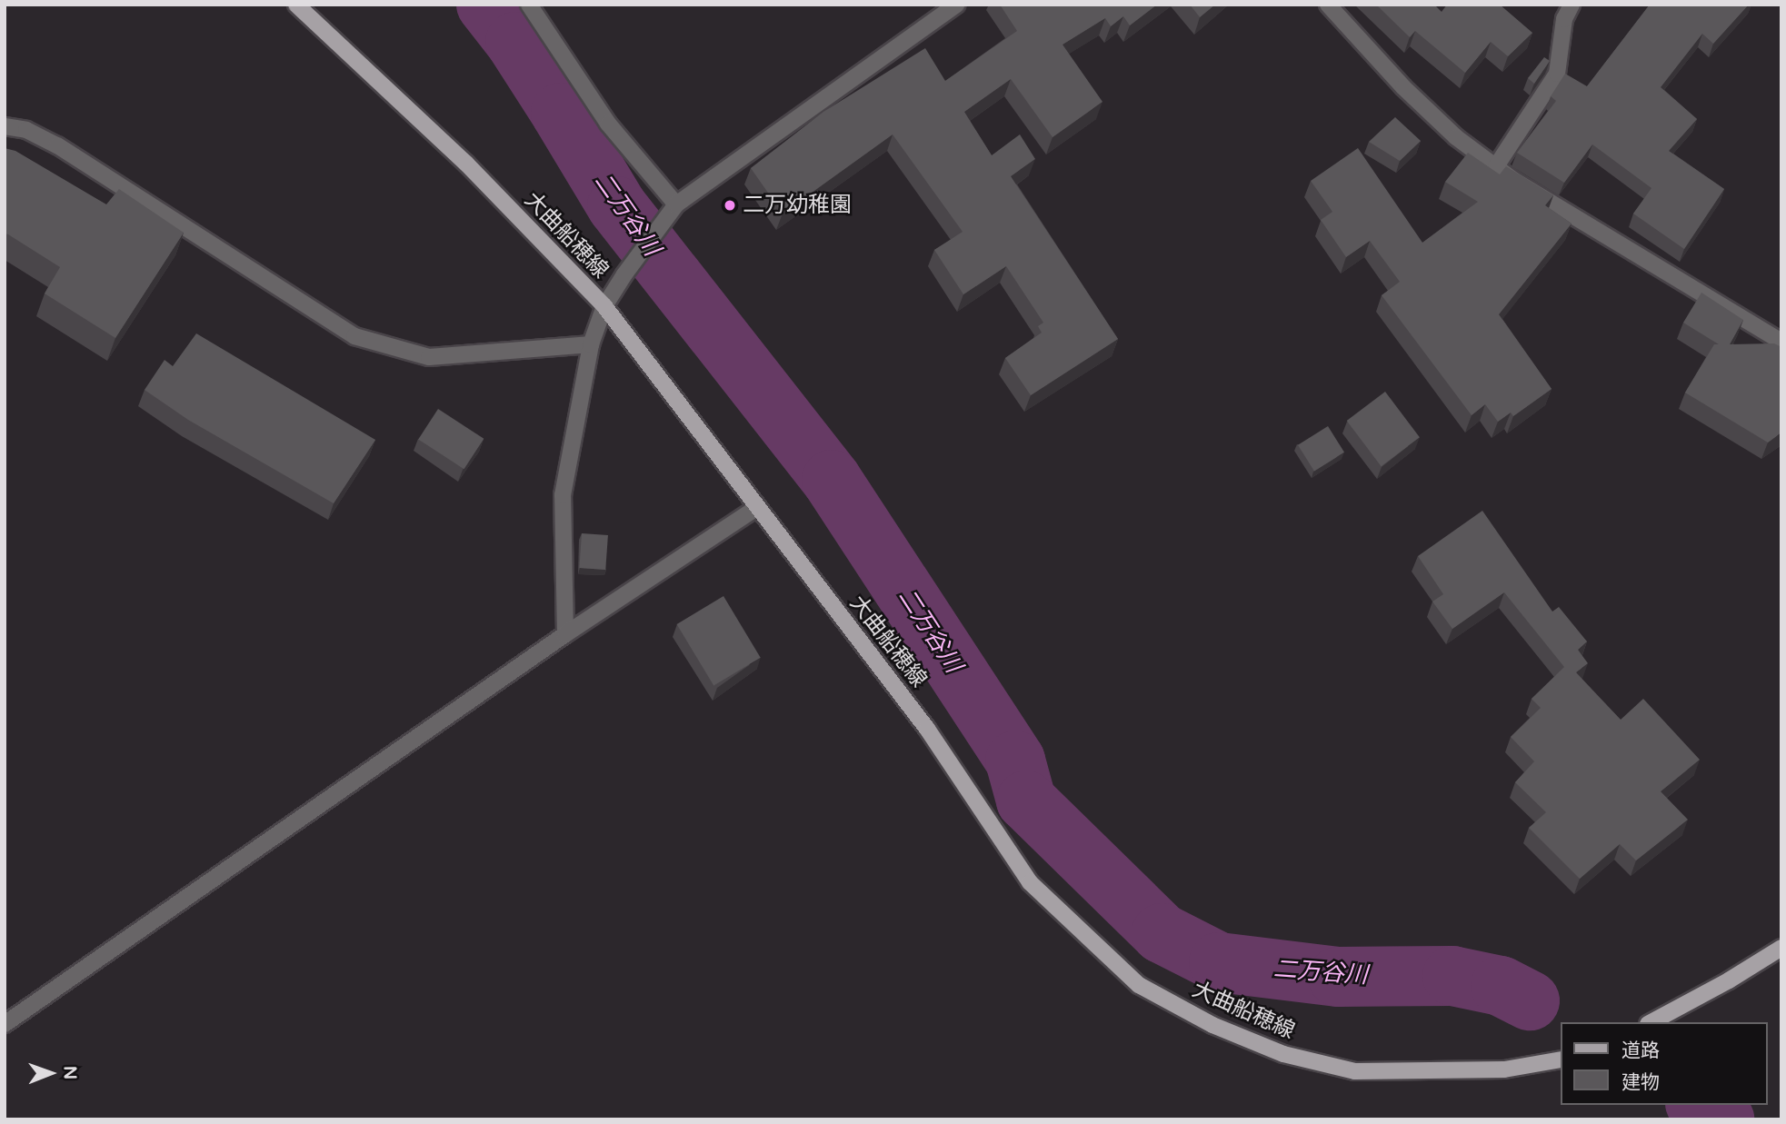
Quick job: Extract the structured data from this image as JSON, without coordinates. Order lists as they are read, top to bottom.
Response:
{
  "streets": {
    "main road": ["大曲船穂線"]
  },
  "water": ["二万谷川"],
  "places": ["二万幼稚園"],
  "legend": ["道路", "建物"],
  "north": "right"
}
